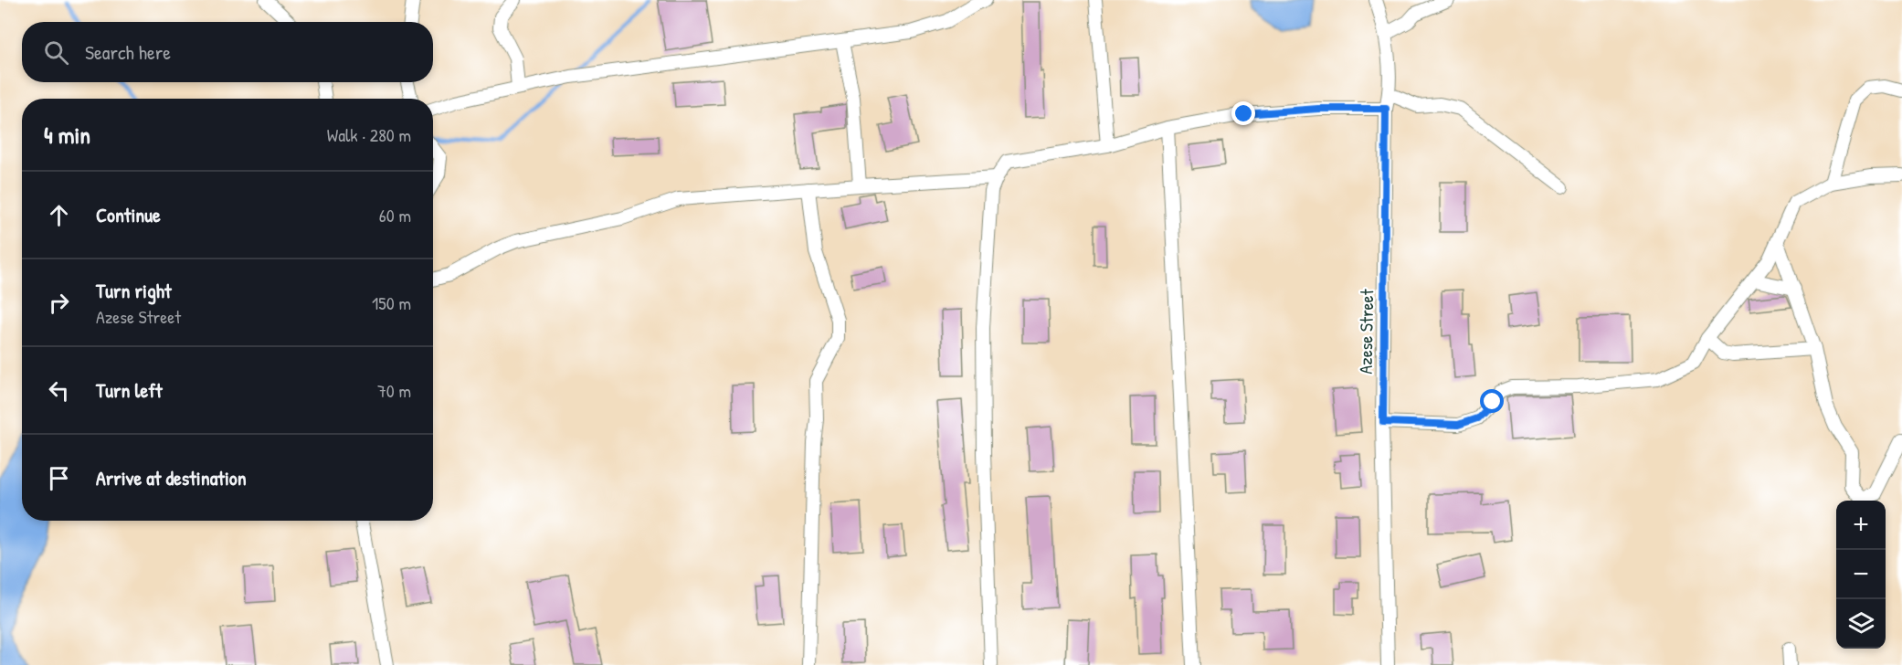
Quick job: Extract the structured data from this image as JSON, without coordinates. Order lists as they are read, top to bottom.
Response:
{
  "streets": {
    "street": ["Azese Street"]
  },
  "page": {
    "search": "Search here",
    "heading": ["4 min", "Walk · 280 m"],
    "list": [
      ["Continue", "60 m"],
      ["Turn right", "Azese Street", "150 m"],
      ["Turn left", "70 m"],
      "Arrive at destination"
    ],
    "map_buttons": ["+", "−"]
  }
}
